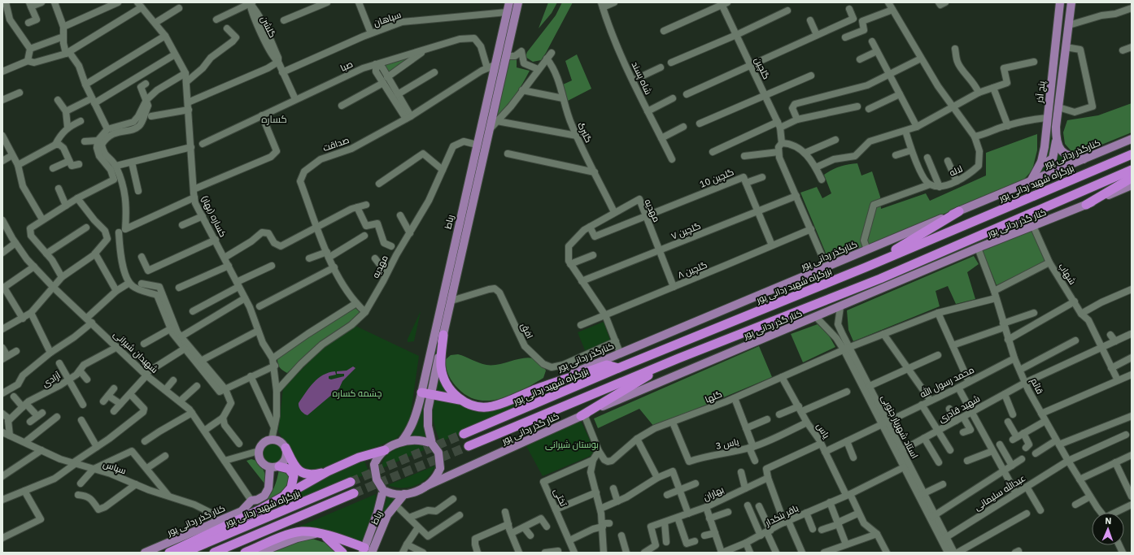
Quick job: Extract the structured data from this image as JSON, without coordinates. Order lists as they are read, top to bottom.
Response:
{
  "streets": {
    "highway": ["بزرگراه شهید ردانی پور"],
    "main road": [
      "پنج آذر",
      "کنارگذر ردانی پور",
      "رباط",
      "کنار گذر ردانی پور"
    ],
    "street": [
      "سپاهان",
      "گلشن",
      "صبا",
      "گلچین",
      "شاه پسند",
      "گلبرگ",
      "صداقت",
      "لاله",
      "گلچین 10",
      "مهدیه",
      "کساره (بهار)",
      "گلچین ۷",
      "گلچین ۸",
      "شهاب",
      "افق",
      "شهیدان شیرانی",
      "آزادی",
      "محمد رسول الله",
      "قائم",
      "گلها",
      "شهید قادری",
      "استاد شهریار جنوبی",
      "یاس",
      "یاس 3",
      "سپاس",
      "عبدالله سلیمانی",
      "بهاران",
      "تختی",
      "باقر بنکدار"
    ]
  },
  "crossings": [
    ["سپاهان", "گلشن"],
    ["سپاهان", "رباط"],
    ["گلشن", "صبا"],
    ["صبا", "صداقت"],
    ["پنج آذر", "کنارگذر ردانی پور"],
    ["گلبرگ", "مهدیه"],
    ["صداقت", "مهدیه"],
    ["صداقت", "رباط"],
    ["کنارگذر ردانی پور", "مهدیه"],
    ["گلچین 10", "مهدیه"],
    ["گلچین 10", "گلچین ۷"],
    ["گلچین 10", "گلچین ۸"],
    ["مهدیه", "کساره (بهار)"],
    ["مهدیه", "رباط"],
    ["مهدیه", "گلچین ۷"],
    ["مهدیه", "گلچین ۸"],
    ["مهدیه", "افق"],
    ["رباط", "کنار گذر ردانی پور"],
    ["کنار گذر ردانی پور", "شهیدان شیرانی"],
    ["کنار گذر ردانی پور", "قائم"],
    ["کنار گذر ردانی پور", "استاد شهریار جنوبی"],
    ["کنار گذر ردانی پور", "سپاس"],
    ["شهاب", "قائم"],
    ["شهاب", "شهید قادری"],
    ["شهیدان شیرانی", "آزادی"],
    ["محمد رسول الله", "قائم"],
    ["محمد رسول الله", "استاد شهریار جنوبی"],
    ["محمد رسول الله", "یاس"],
    ["قائم", "گلها"],
    ["قائم", "شهید قادری"],
    ["قائم", "عبدالله سلیمانی"],
    ["گلها", "استاد شهریار جنوبی"],
    ["گلها", "یاس"],
    ["گلها", "یاس 3"],
    ["شهید قادری", "استاد شهریار جنوبی"],
    ["استاد شهریار جنوبی", "عبدالله سلیمانی"],
    ["استاد شهریار جنوبی", "باقر بنکدار"],
    ["یاس", "یاس 3"],
    ["یاس", "باقر بنکدار"]
  ],
  "districts": ["کساره"],
  "parks": ["چشمه کساره", "بوستان شیرانی"],
  "north": "top"
}
